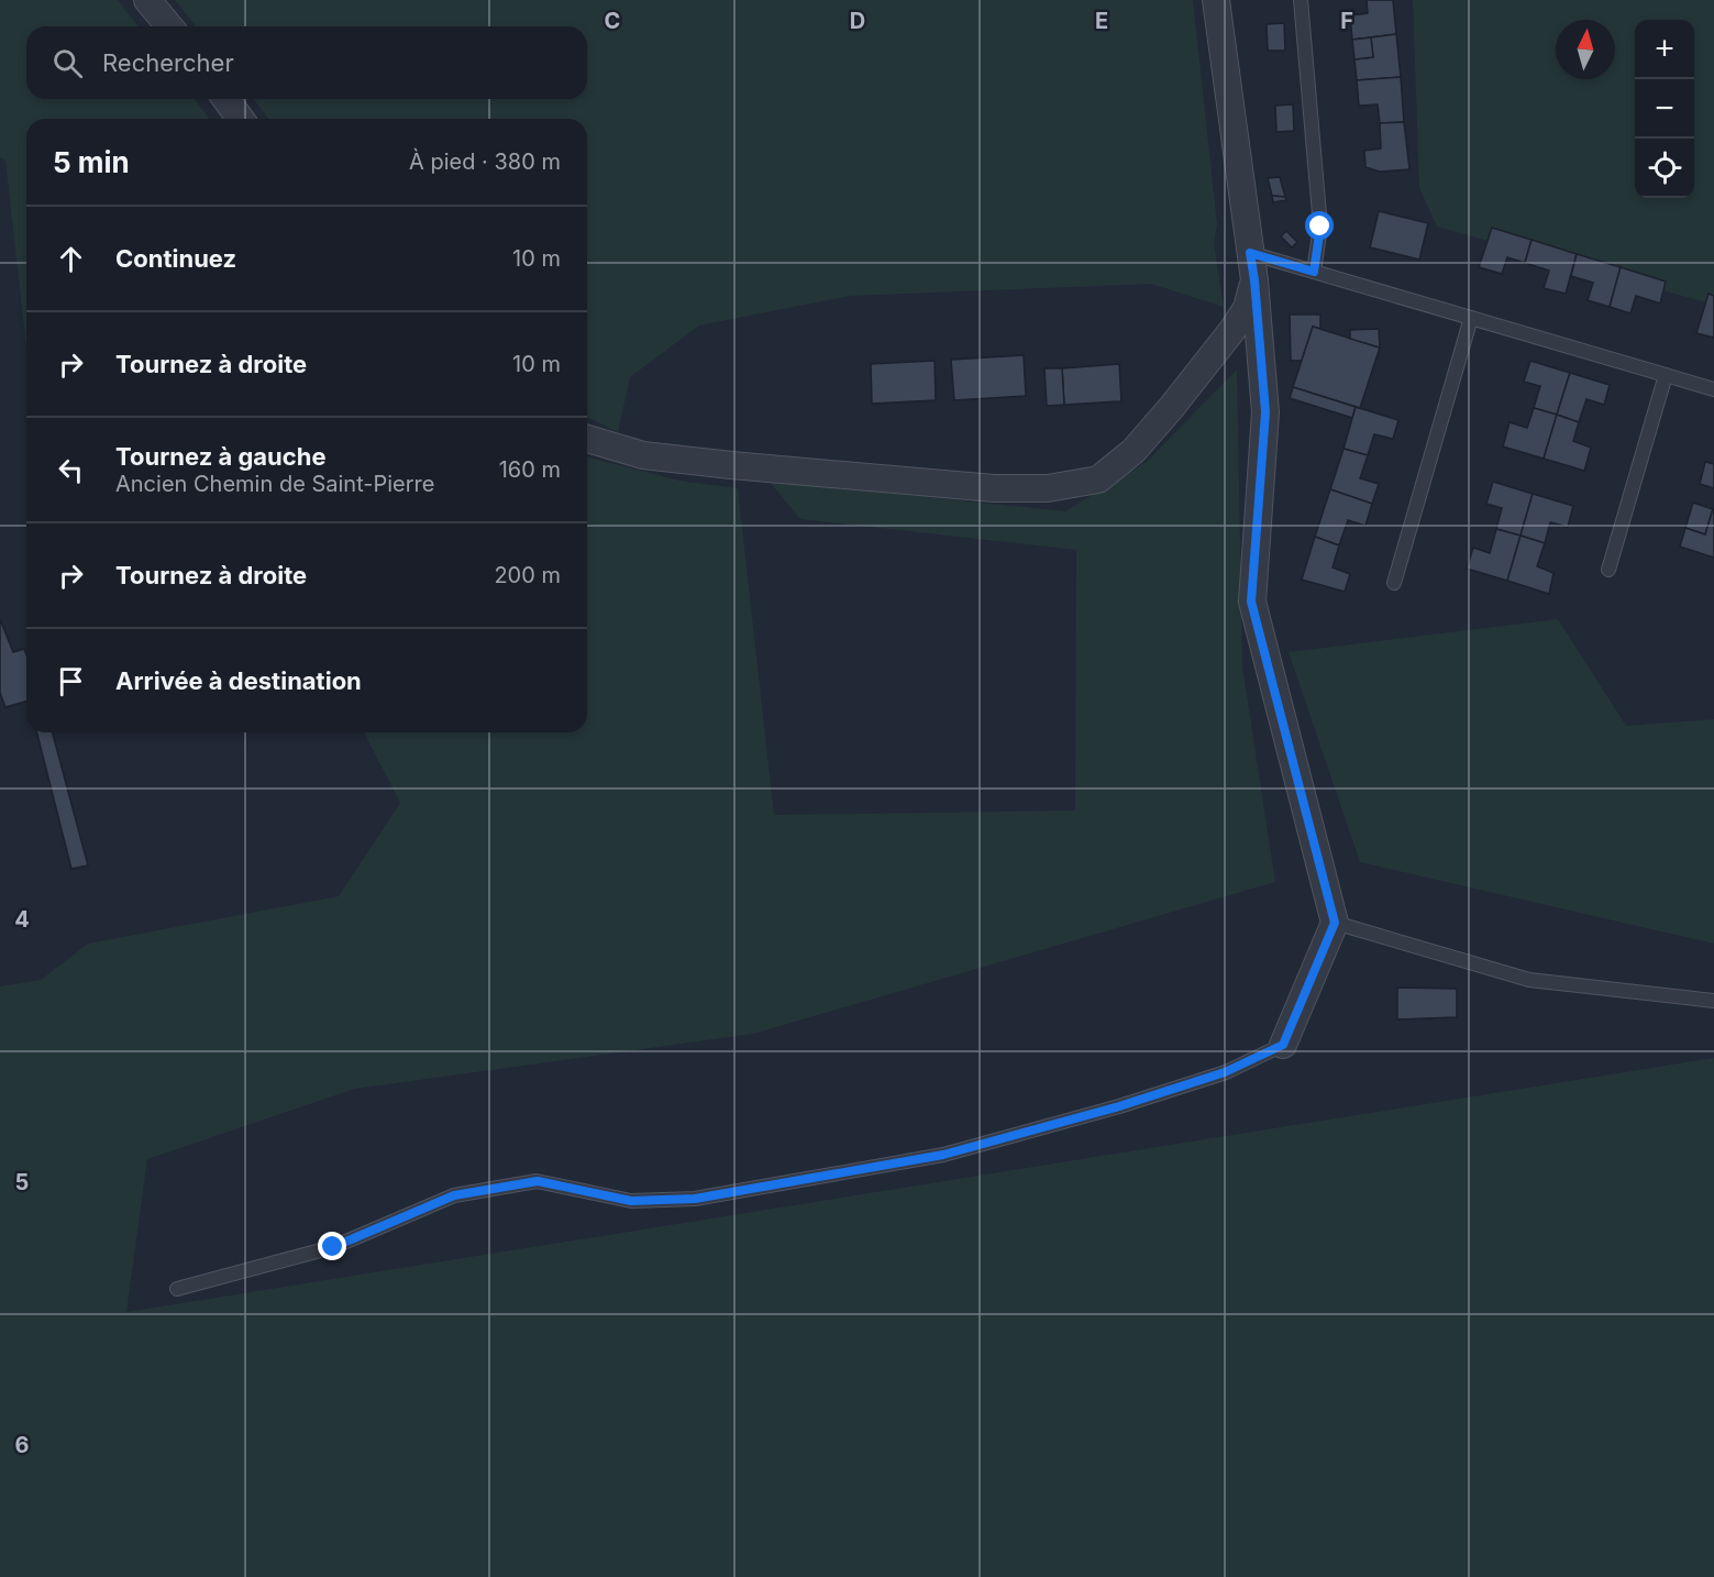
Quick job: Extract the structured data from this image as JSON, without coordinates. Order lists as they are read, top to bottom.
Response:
{
  "north": "top",
  "page": {
    "map_buttons": ["+", "−"],
    "search": "Rechercher",
    "heading": ["5 min", "À pied · 380 m"],
    "list": [
      ["Continuez", "10 m"],
      ["Tournez à droite", "10 m"],
      ["Tournez à gauche", "Ancien Chemin de Saint-Pierre", "160 m"],
      ["Tournez à droite", "200 m"],
      "Arrivée à destination"
    ]
  },
  "grid": {
    "columns": [
      "C",
      "D",
      "E",
      "F"
    ],
    "rows": ["4", "5", "6"]
  }
}
